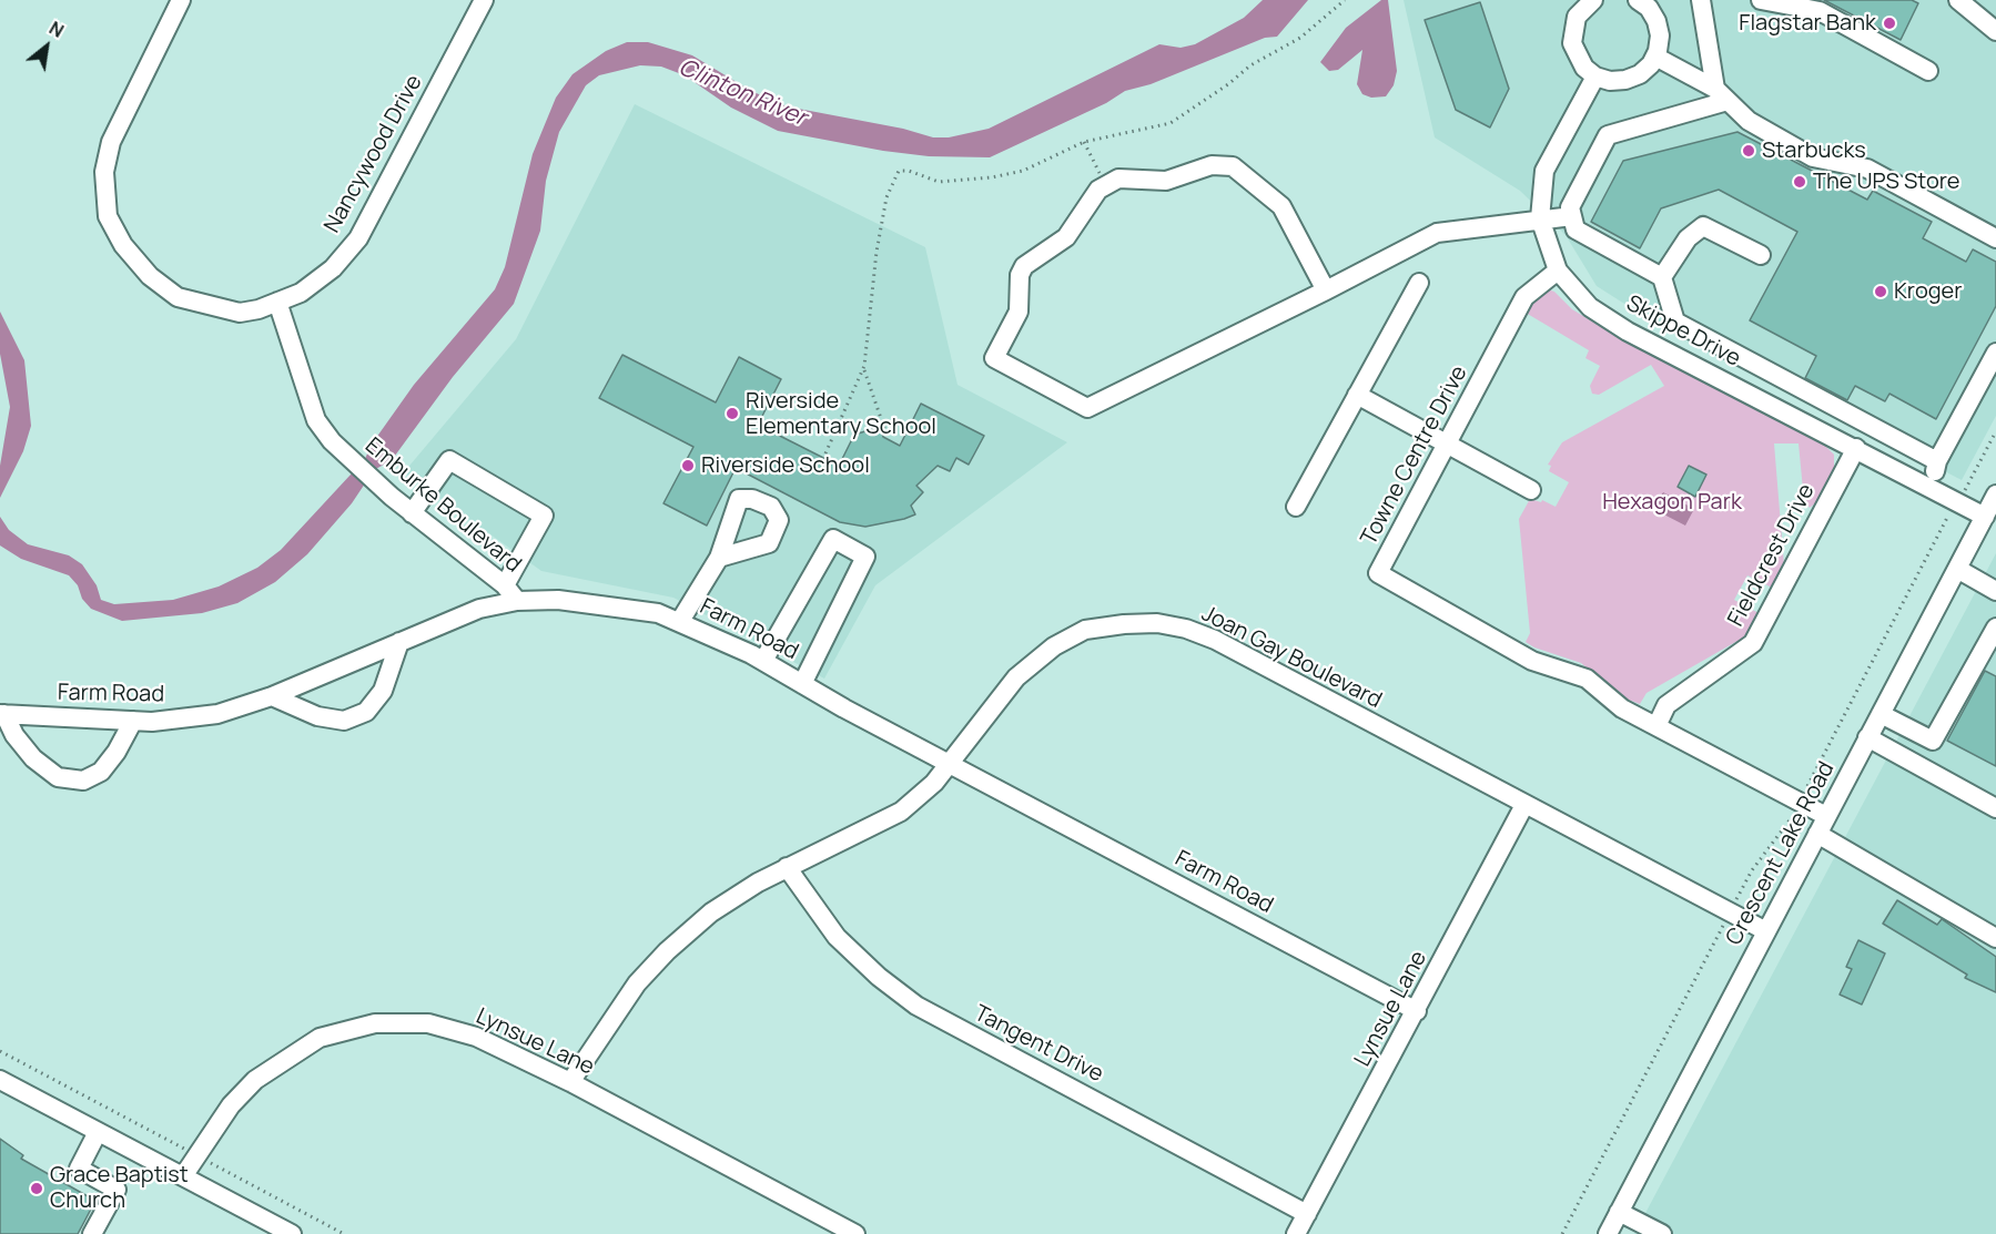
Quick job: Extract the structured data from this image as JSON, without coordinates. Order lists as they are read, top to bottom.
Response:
{
  "streets": {
    "street": [
      "Nancywood Drive",
      "Skippe Drive",
      "Towne Centre Drive",
      "Emburke Boulevard",
      "Fieldcrest Drive",
      "Farm Road",
      "Joan Gay Boulevard",
      "Crescent Lake Road",
      "Lynsue Lane",
      "Tangent Drive"
    ]
  },
  "crossings": [
    ["Nancywood Drive", "Emburke Boulevard"],
    ["Skippe Drive", "Towne Centre Drive"],
    ["Skippe Drive", "Fieldcrest Drive"],
    ["Skippe Drive", "Crescent Lake Road"],
    ["Towne Centre Drive", "Fieldcrest Drive"],
    ["Towne Centre Drive", "Crescent Lake Road"],
    ["Emburke Boulevard", "Farm Road"],
    ["Farm Road", "Joan Gay Boulevard"],
    ["Farm Road", "Lynsue Lane"],
    ["Joan Gay Boulevard", "Crescent Lake Road"],
    ["Joan Gay Boulevard", "Lynsue Lane"],
    ["Joan Gay Boulevard", "Tangent Drive"],
    ["Lynsue Lane", "Tangent Drive"]
  ],
  "water": ["Clinton River"],
  "parks": ["Hexagon Park"],
  "places": [
    "Flagstar Bank",
    "Starbucks",
    "The UPS Store",
    "Kroger",
    "Riverside Elementary School",
    "Riverside School",
    "Grace Baptist Church"
  ],
  "north": "top right"
}
